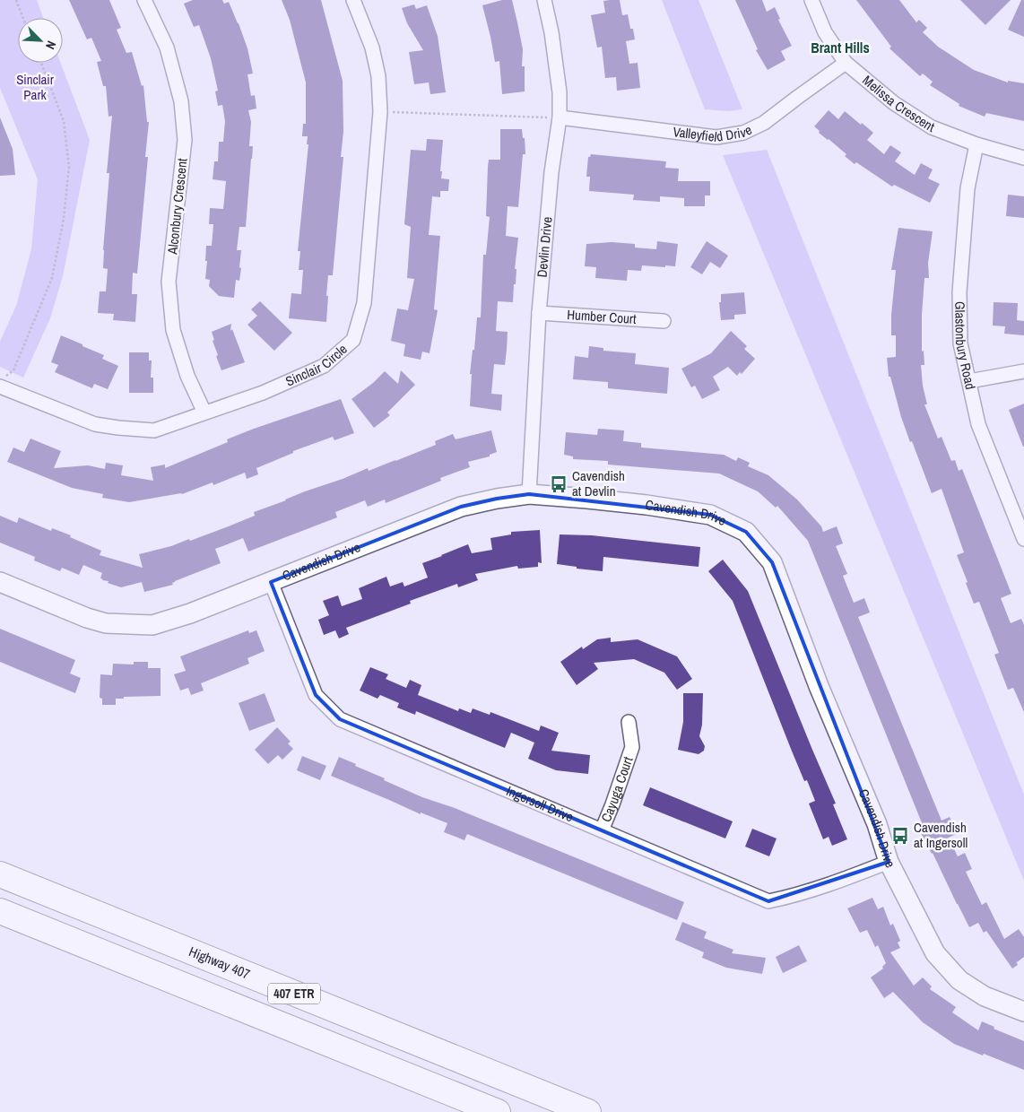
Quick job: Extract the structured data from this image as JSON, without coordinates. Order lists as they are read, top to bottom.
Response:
{
  "streets": {
    "highway": ["Highway 407", "407 ETR"],
    "street": [
      "Melissa Crescent",
      "Valleyfield Drive",
      "Alconbury Crescent",
      "Devlin Drive",
      "Humber Court",
      "Glastonbury Road",
      "Sinclair Circle",
      "Cavendish Drive",
      "Cayuga Court",
      "Ingersoll Drive"
    ]
  },
  "crossings": [
    ["Melissa Crescent", "Valleyfield Drive"],
    ["Melissa Crescent", "Glastonbury Road"],
    ["Valleyfield Drive", "Devlin Drive"],
    ["Alconbury Crescent", "Sinclair Circle"],
    ["Devlin Drive", "Humber Court"],
    ["Devlin Drive", "Cavendish Drive"],
    ["Cavendish Drive", "Ingersoll Drive"],
    ["Cayuga Court", "Ingersoll Drive"]
  ],
  "districts": ["Brant Hills"],
  "parks": ["Sinclair Park"],
  "places": {
    "bus stop": ["Cavendish at Devlin", "Cavendish at Ingersoll"]
  },
  "north": "bottom right"
}
